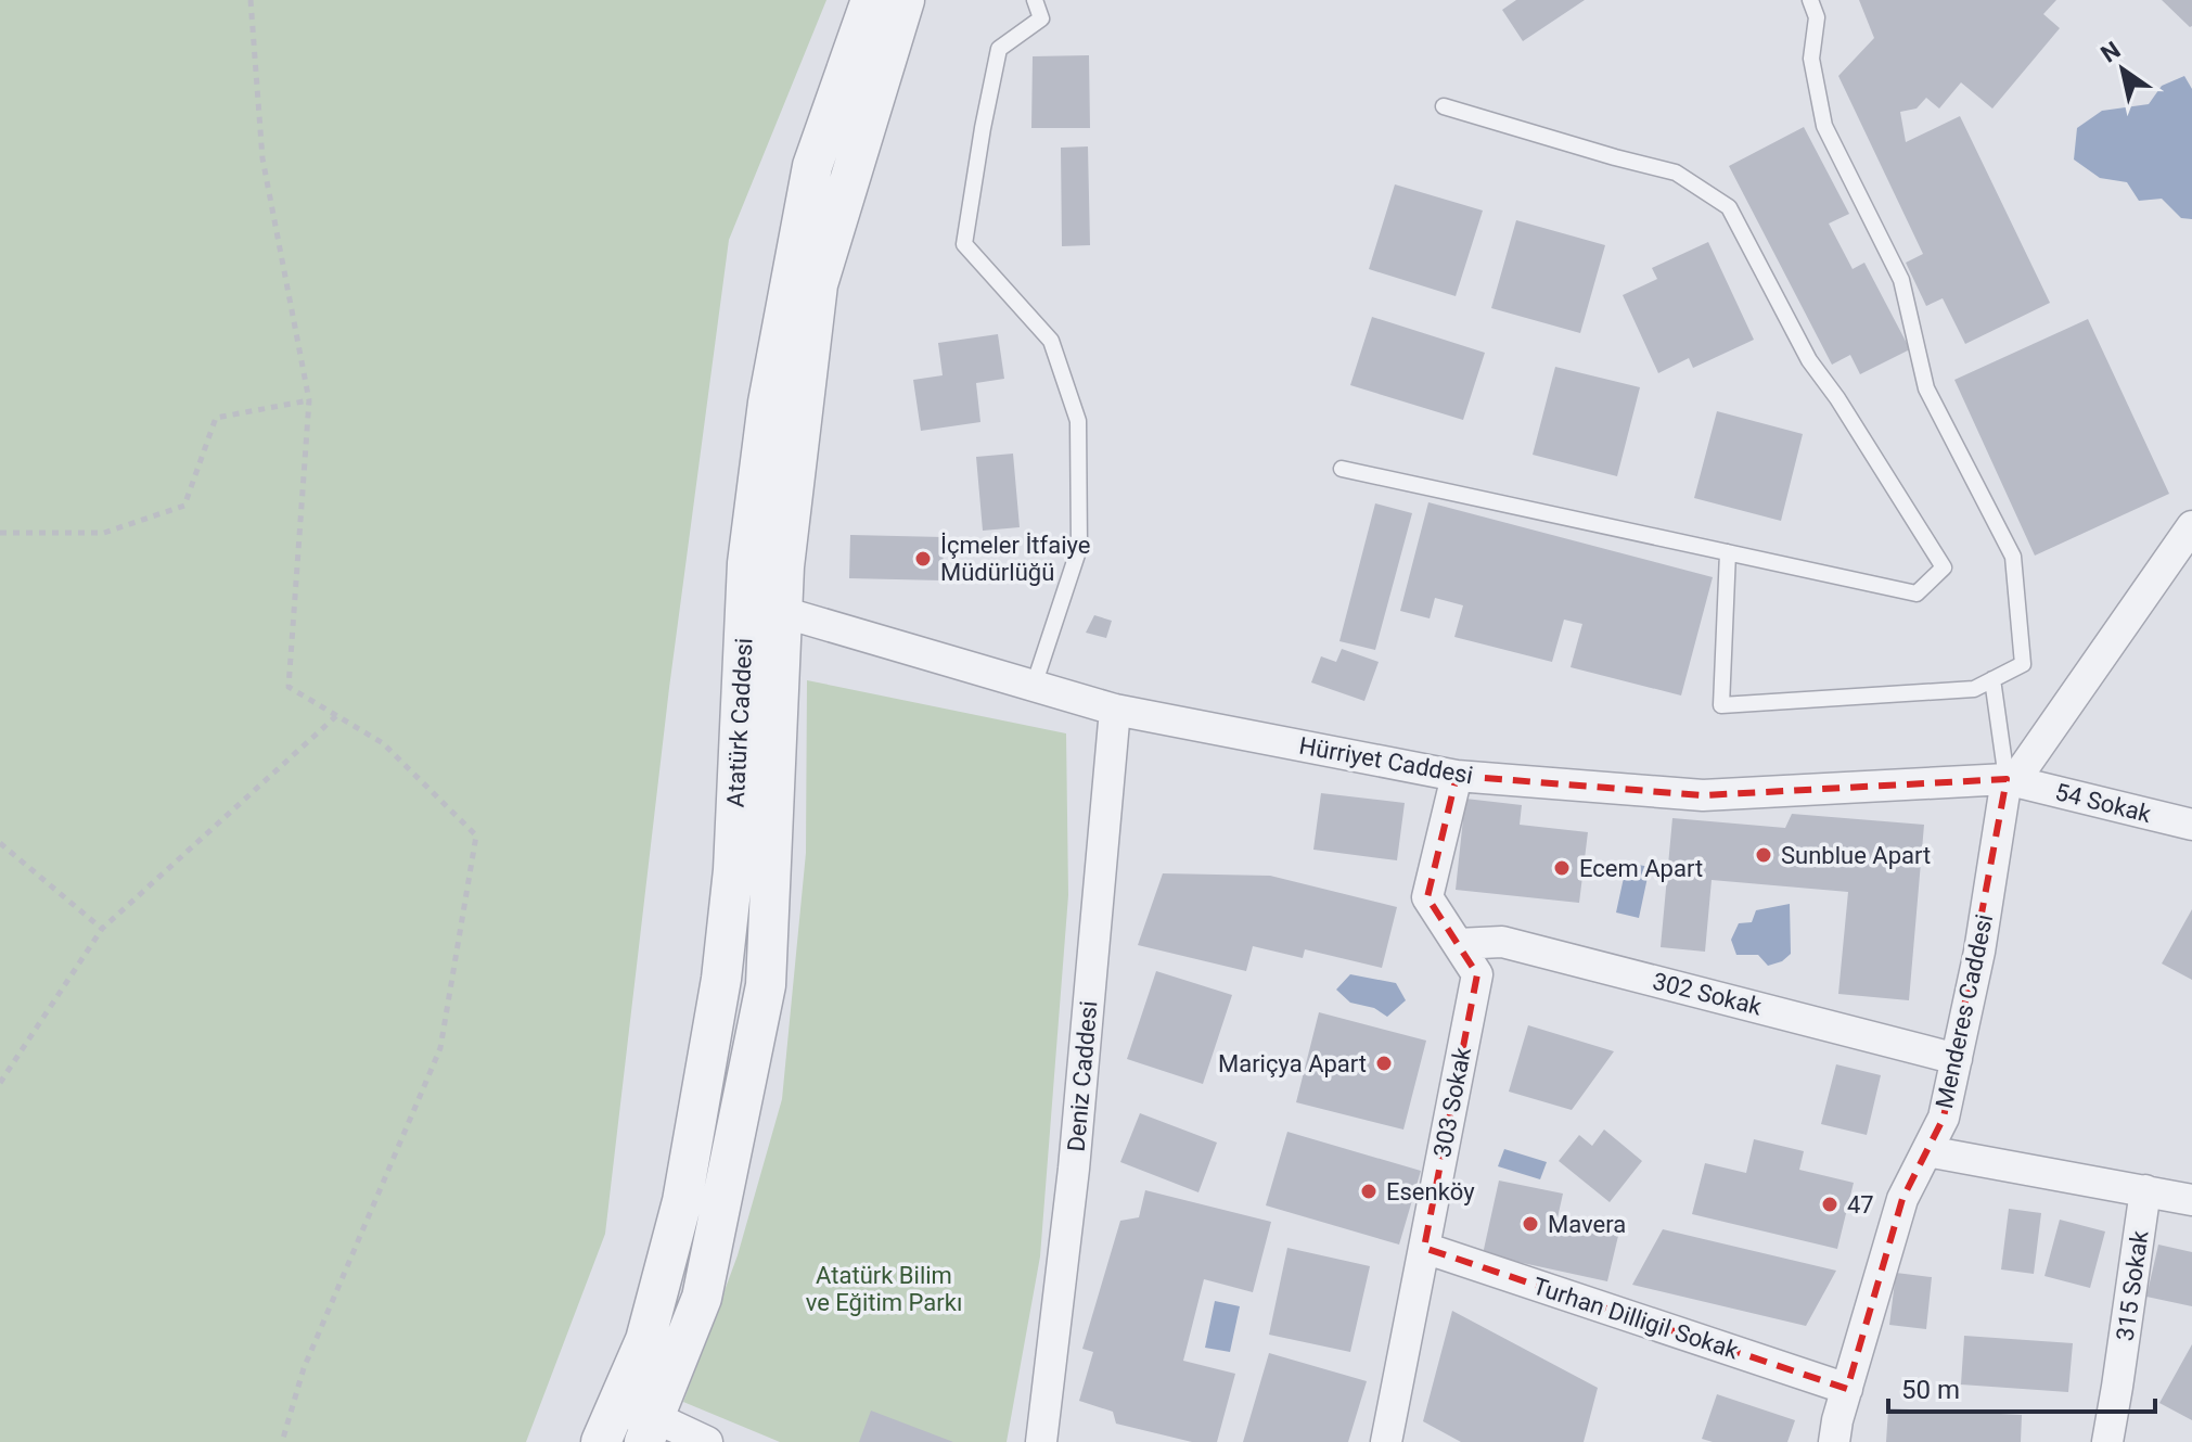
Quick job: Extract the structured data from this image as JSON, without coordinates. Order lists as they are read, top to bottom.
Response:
{
  "streets": {
    "street": [
      "Atatürk Caddesi",
      "Hürriyet Caddesi",
      "54 Sokak",
      "302 Sokak",
      "Menderes Caddesi",
      "Deniz Caddesi",
      "303 Sokak",
      "315 Sokak",
      "Turhan Dilligil Sokak"
    ]
  },
  "crossings": [
    ["Atatürk Caddesi", "Hürriyet Caddesi"],
    ["Hürriyet Caddesi", "54 Sokak"],
    ["Hürriyet Caddesi", "Menderes Caddesi"],
    ["Hürriyet Caddesi", "Deniz Caddesi"],
    ["Hürriyet Caddesi", "303 Sokak"],
    ["54 Sokak", "Menderes Caddesi"],
    ["302 Sokak", "Menderes Caddesi"],
    ["302 Sokak", "303 Sokak"],
    ["Menderes Caddesi", "Turhan Dilligil Sokak"],
    ["303 Sokak", "Turhan Dilligil Sokak"]
  ],
  "parks": ["Atatürk Bilim ve Eğitim Parkı"],
  "places": [
    "İçmeler İtfaiye Müdürlüğü",
    "Sunblue Apart",
    "Ecem Apart",
    "Mariçya Apart",
    "Esenköy",
    "47",
    "Mavera"
  ],
  "scale_bar": "50 m",
  "north": "top left"
}
